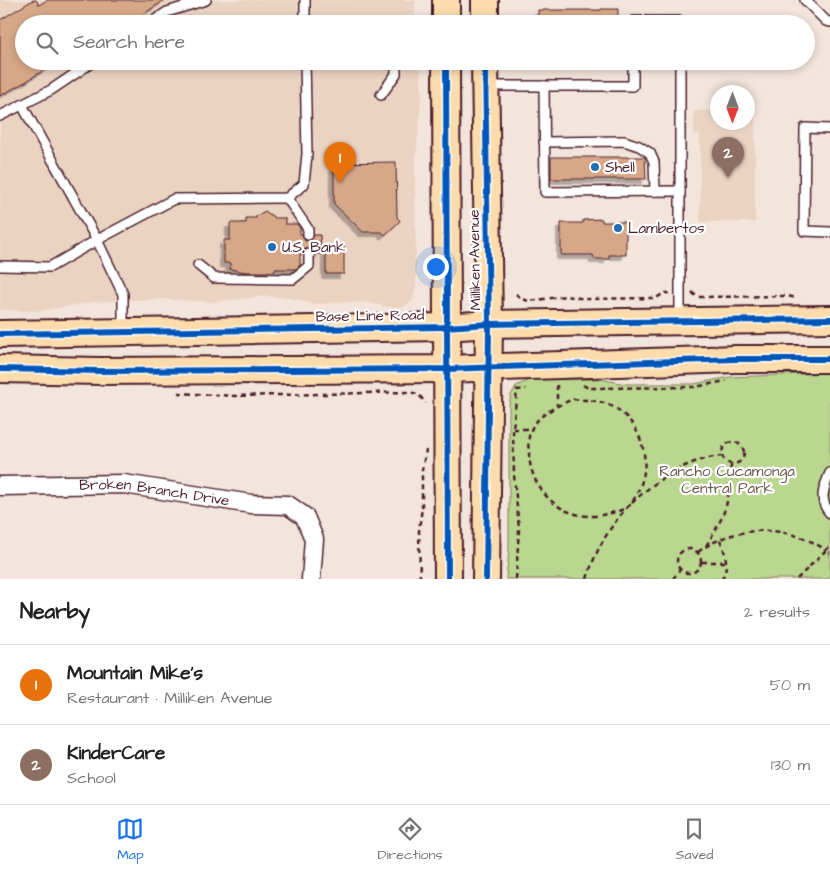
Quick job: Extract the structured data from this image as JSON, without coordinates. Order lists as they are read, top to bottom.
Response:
{
  "streets": {
    "main road": ["Milliken Avenue", "Base Line Road"],
    "street": ["Broken Branch Drive"]
  },
  "crossings": [
    ["Milliken Avenue", "Base Line Road"]
  ],
  "parks": ["Rancho Cucamonga Central Park"],
  "places": ["Shell", "Lambertos", "U.S. Bank"],
  "north": "bottom",
  "page": {
    "search": "Search here",
    "pins": ["2", "1"],
    "heading": ["Nearby", "2 results"],
    "list": [
      {
        "mark": "1",
        "name": "Mountain Mike's",
        "note": "Restaurant · Milliken Avenue",
        "value": "50 m"
      },
      {
        "mark": "2",
        "name": "KinderCare",
        "note": "School",
        "value": "130 m"
      }
    ],
    "nav": ["Map", "Directions", "Saved"]
  }
}
